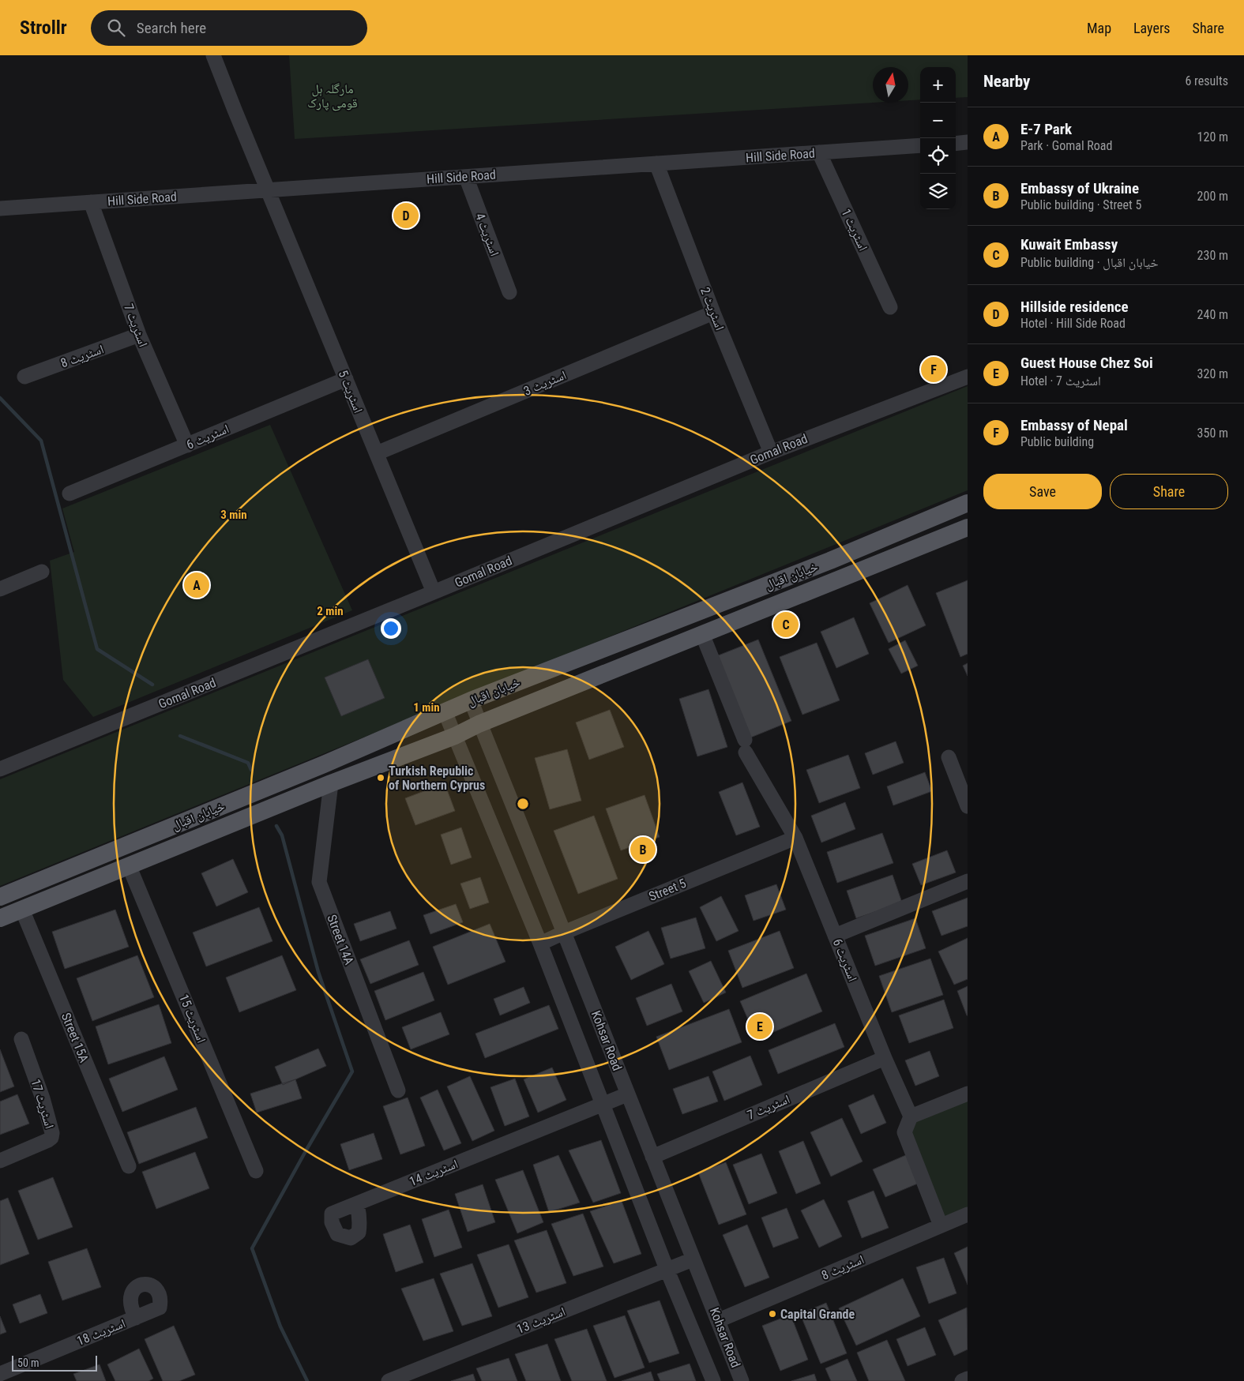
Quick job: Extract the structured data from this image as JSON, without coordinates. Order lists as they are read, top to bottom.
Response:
{
  "streets": {
    "main road": ["خیابان اقبال"],
    "street": [
      "Hill Side Road",
      "اسٹریٹ 1",
      "اسٹریٹ 4",
      "اسٹریٹ 2",
      "اسٹریٹ 7",
      "اسٹریٹ 8",
      "اسٹریٹ 3",
      "اسٹریٹ 5",
      "اسٹریٹ 6",
      "Gomal Road",
      "Street 5",
      "Street 14A",
      "اسٹریٹ 15",
      "Street 15A",
      "Kohsar Road",
      "اسٹریٹ 17",
      "اسٹریٹ 14",
      "اسٹریٹ 13",
      "اسٹریٹ 18"
    ]
  },
  "crossings": [
    ["Hill Side Road", "اسٹریٹ 1"],
    ["Hill Side Road", "اسٹریٹ 4"],
    ["Hill Side Road", "اسٹریٹ 2"],
    ["Hill Side Road", "اسٹریٹ 7"],
    ["Hill Side Road", "اسٹریٹ 5"],
    ["اسٹریٹ 2", "اسٹریٹ 3"],
    ["اسٹریٹ 2", "Gomal Road"],
    ["اسٹریٹ 7", "اسٹریٹ 8"],
    ["اسٹریٹ 7", "اسٹریٹ 6"],
    ["اسٹریٹ 7", "Kohsar Road"],
    ["اسٹریٹ 8", "Kohsar Road"],
    ["اسٹریٹ 3", "اسٹریٹ 5"],
    ["اسٹریٹ 5", "اسٹریٹ 6"],
    ["اسٹریٹ 5", "Gomal Road"],
    ["اسٹریٹ 6", "خیابان اقبال"],
    ["اسٹریٹ 6", "Street 5"],
    ["خیابان اقبال", "Street 14A"],
    ["خیابان اقبال", "اسٹریٹ 15"],
    ["خیابان اقبال", "Street 15A"],
    ["خیابان اقبال", "Kohsar Road"],
    ["Street 5", "Kohsar Road"],
    ["Kohsar Road", "اسٹریٹ 14"],
    ["Kohsar Road", "اسٹریٹ 13"]
  ],
  "parks": ["مارگلہ ہل قومی پارک"],
  "places": ["Turkish Republic of Northern Cyprus", "Capital Grande"],
  "scale_bar": "50 m",
  "north": "top",
  "page": {
    "header": "Strollr",
    "search": "Search here",
    "nav": ["Map", "Layers", "Share"],
    "heading": ["Nearby", "6 results"],
    "map_buttons": ["+", "−"],
    "list": [
      {
        "mark": "A",
        "name": "E-7 Park",
        "note": "Park · Gomal Road",
        "value": "120 m"
      },
      {
        "mark": "B",
        "name": "Embassy of Ukraine",
        "note": "Public building · Street 5",
        "value": "200 m"
      },
      {
        "mark": "C",
        "name": "Kuwait Embassy",
        "note": "Public building · خیابان اقبال",
        "value": "230 m"
      },
      {
        "mark": "D",
        "name": "Hillside residence",
        "note": "Hotel · Hill Side Road",
        "value": "240 m"
      },
      {
        "mark": "E",
        "name": "Guest House Chez Soi",
        "note": "Hotel · اسٹریٹ 7",
        "value": "320 m"
      },
      {
        "mark": "F",
        "name": "Embassy of Nepal",
        "note": "Public building",
        "value": "350 m"
      }
    ],
    "pins": [
      "D",
      "F",
      "A",
      "C",
      "B",
      "E"
    ],
    "buttons": ["Save", "Share"],
    "scale": "50 m"
  },
  "rings": ["3 min", "2 min", "1 min"]
}
